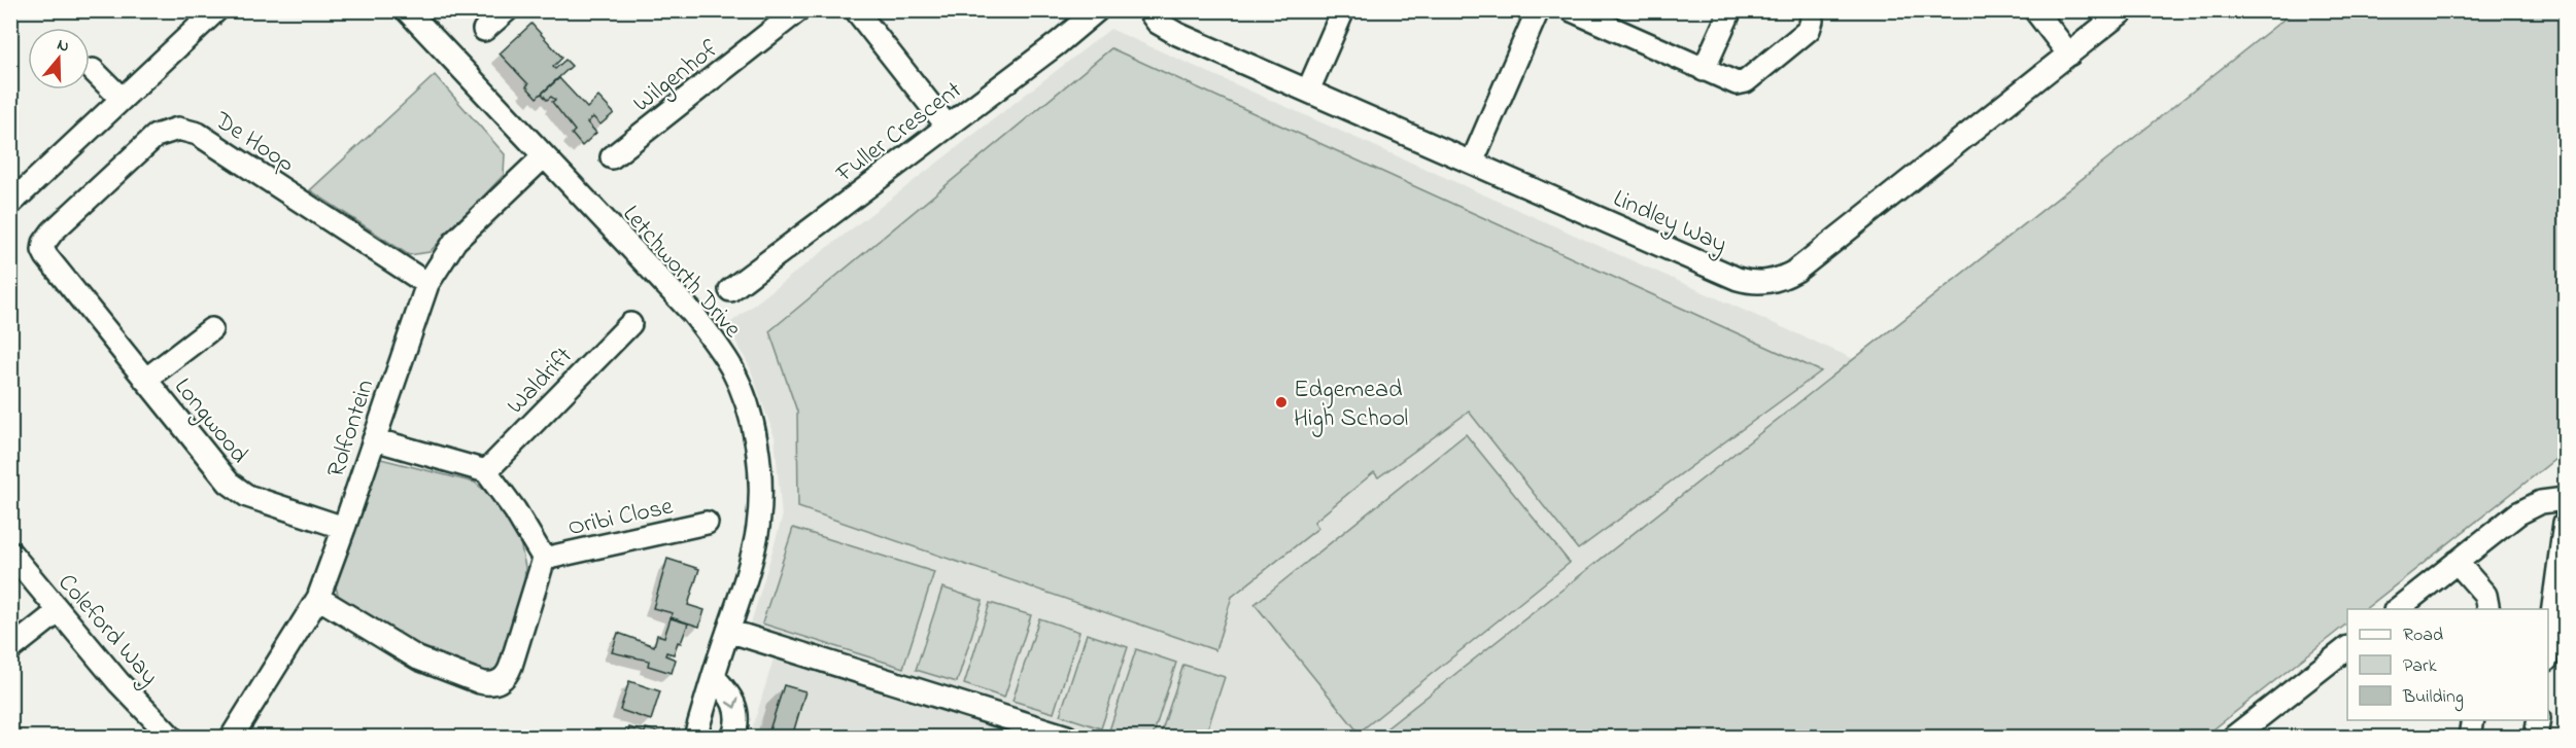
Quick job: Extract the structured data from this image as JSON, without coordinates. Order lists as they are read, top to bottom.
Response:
{
  "streets": {
    "street": [
      "Wilgenhof",
      "Fuller Crescent",
      "De Hoop",
      "Lindley Way",
      "Letchworth Drive",
      "Waldrift",
      "Longwood",
      "Rolfontein",
      "Oribi Close",
      "Coleford Way"
    ]
  },
  "crossings": [
    ["De Hoop", "Longwood"],
    ["De Hoop", "Rolfontein"],
    ["Letchworth Drive", "Rolfontein"],
    ["Longwood", "Rolfontein"]
  ],
  "places": ["Edgemead High School"],
  "legend": ["Road", "Park", "Building"],
  "north": "top"
}
